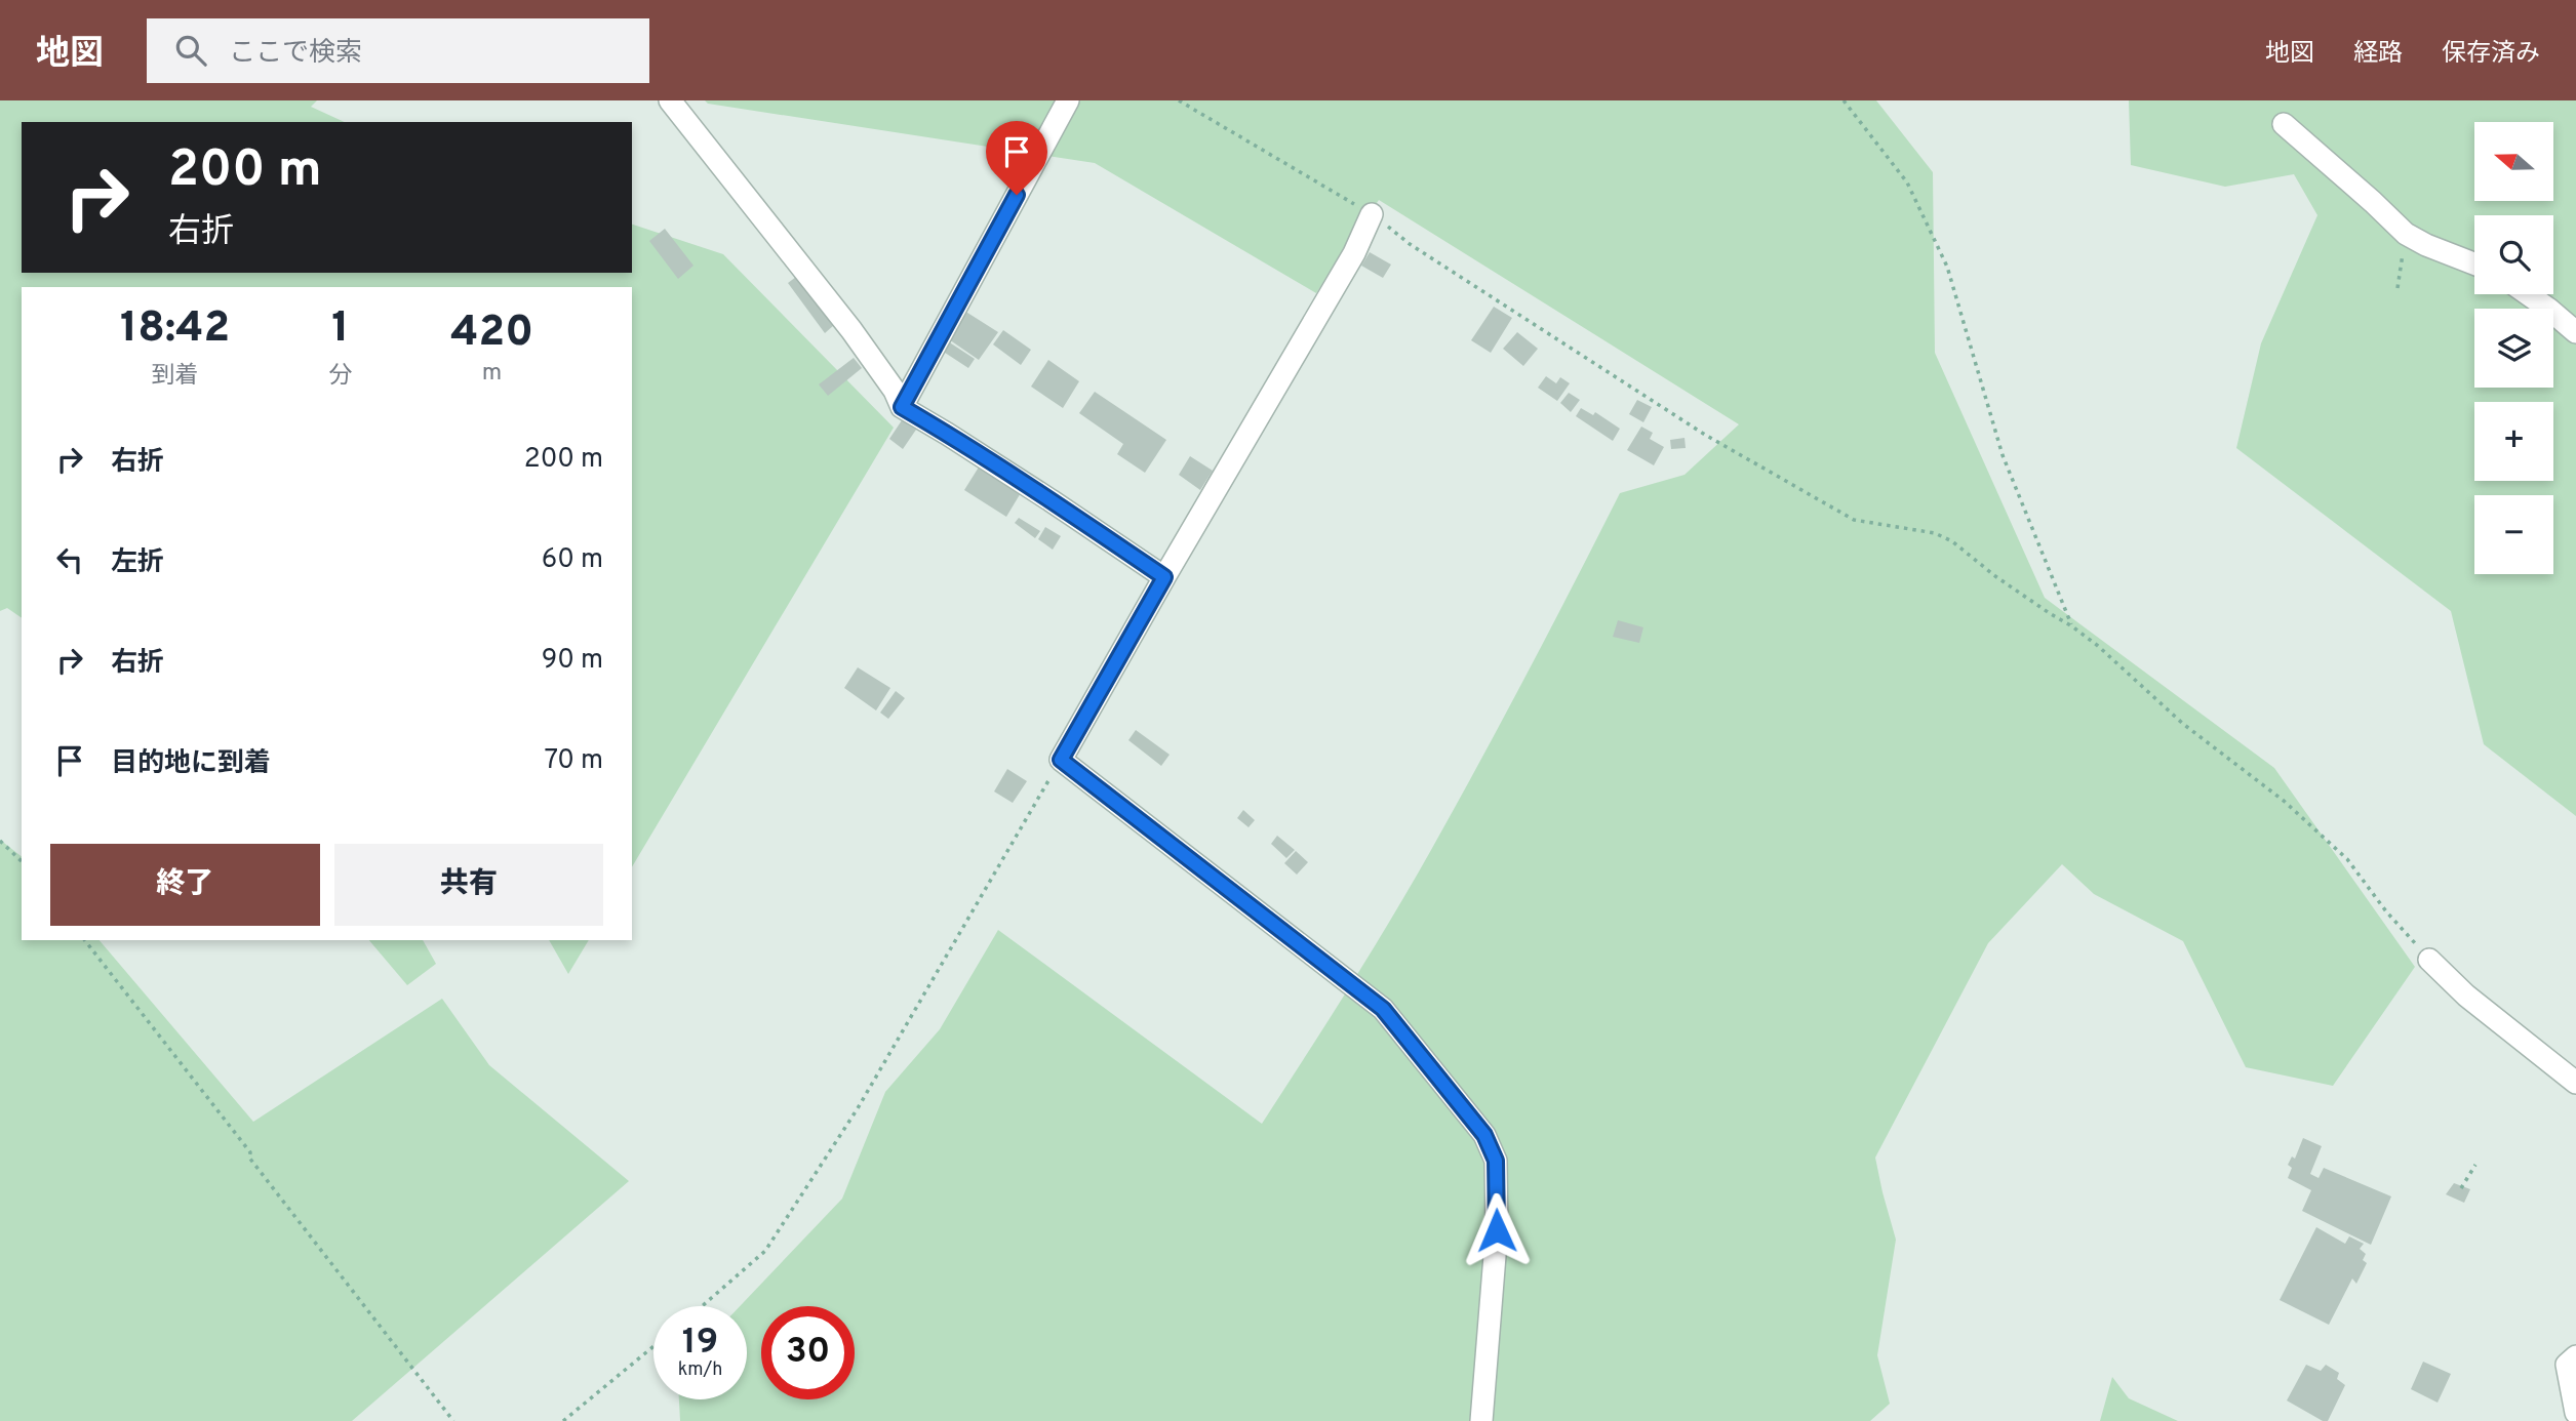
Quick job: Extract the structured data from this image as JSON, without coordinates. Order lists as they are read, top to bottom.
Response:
{
  "north": "left",
  "page": {
    "header": "地図",
    "search": "ここで検索",
    "nav": ["地図", "経路", "保存済み"],
    "map_buttons": ["+", "−"],
    "turn": ["200 m", "右折"],
    "eta": [
      "18:42",
      "到着",
      "1",
      "分",
      "420",
      "m"
    ],
    "list": [
      {
        "name": "右折",
        "value": "200 m"
      },
      {
        "name": "左折",
        "value": "60 m"
      },
      {
        "name": "右折",
        "value": "90 m"
      },
      {
        "name": "目的地に到着",
        "value": "70 m"
      }
    ],
    "buttons": ["終了", "共有"],
    "speed": "19 km/h",
    "limit": "30"
  }
}
